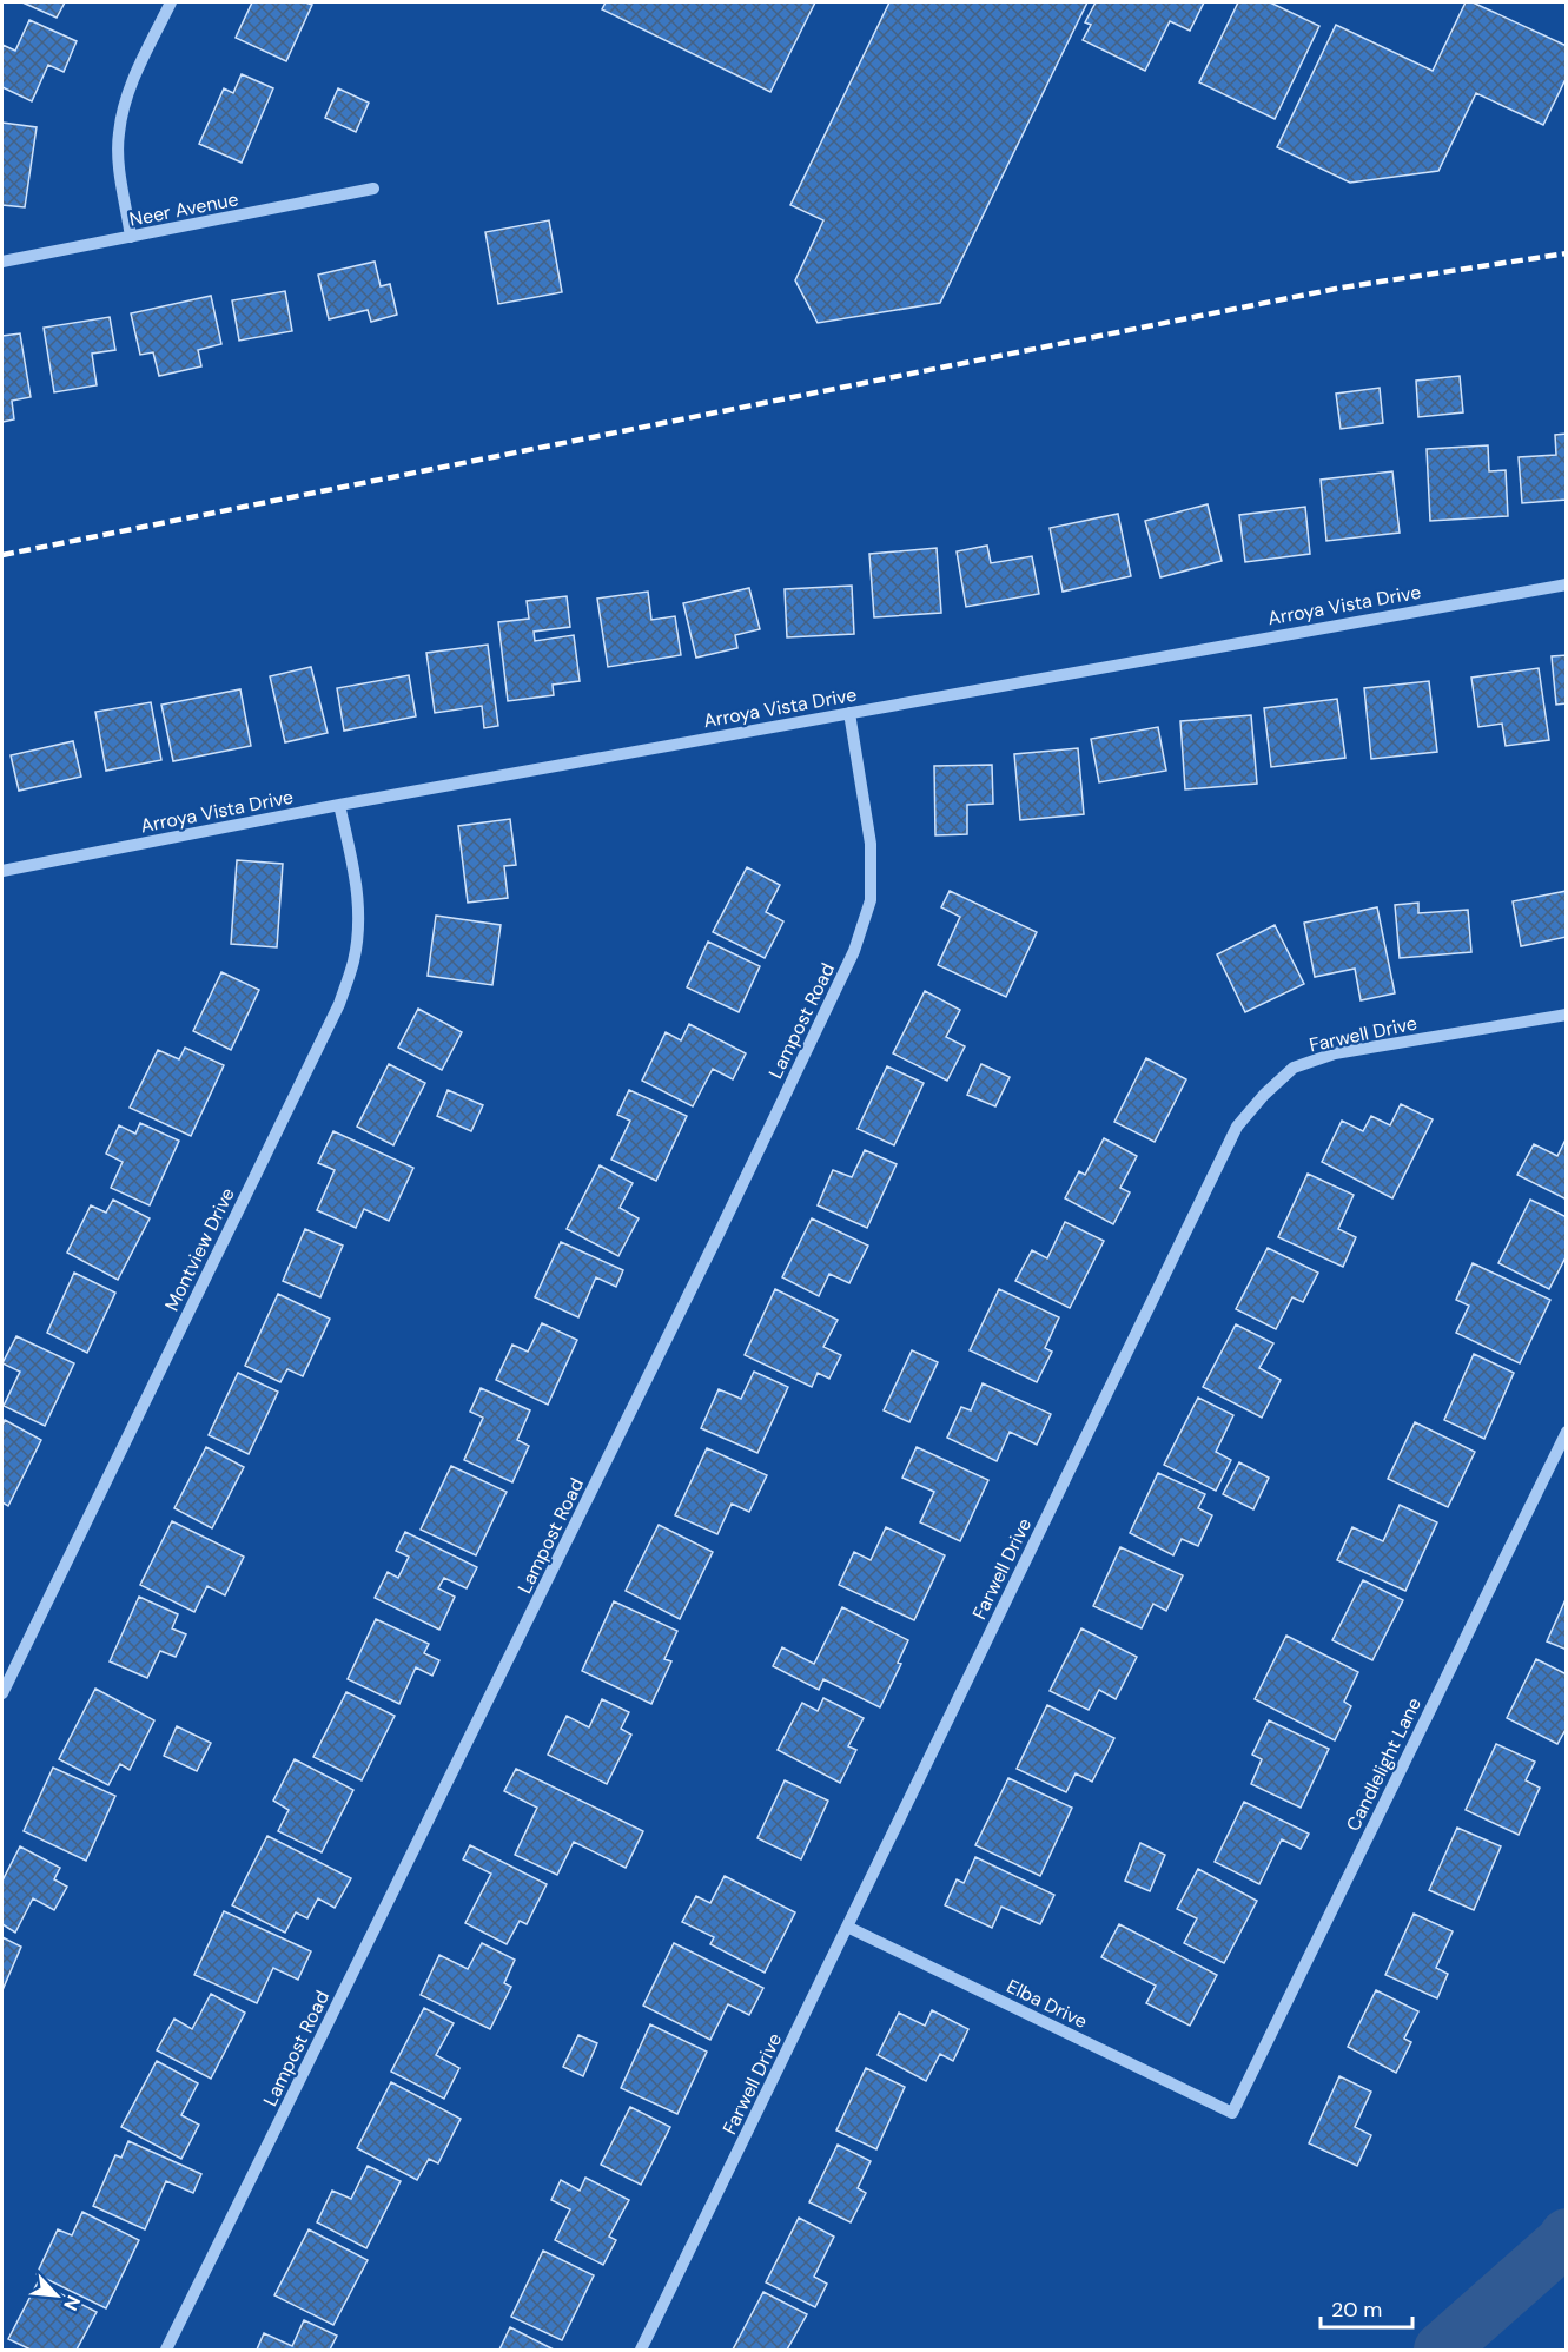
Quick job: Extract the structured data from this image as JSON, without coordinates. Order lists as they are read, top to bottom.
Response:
{
  "streets": {
    "street": [
      "Neer Avenue",
      "Arroya Vista Drive",
      "Lampost Road",
      "Farwell Drive",
      "Montview Drive",
      "Candlelight Lane",
      "Elba Drive"
    ]
  },
  "crossings": [
    ["Arroya Vista Drive", "Lampost Road"],
    ["Arroya Vista Drive", "Montview Drive"],
    ["Farwell Drive", "Elba Drive"],
    ["Candlelight Lane", "Elba Drive"]
  ],
  "scale_bar": "20 m",
  "north": "bottom right"
}
